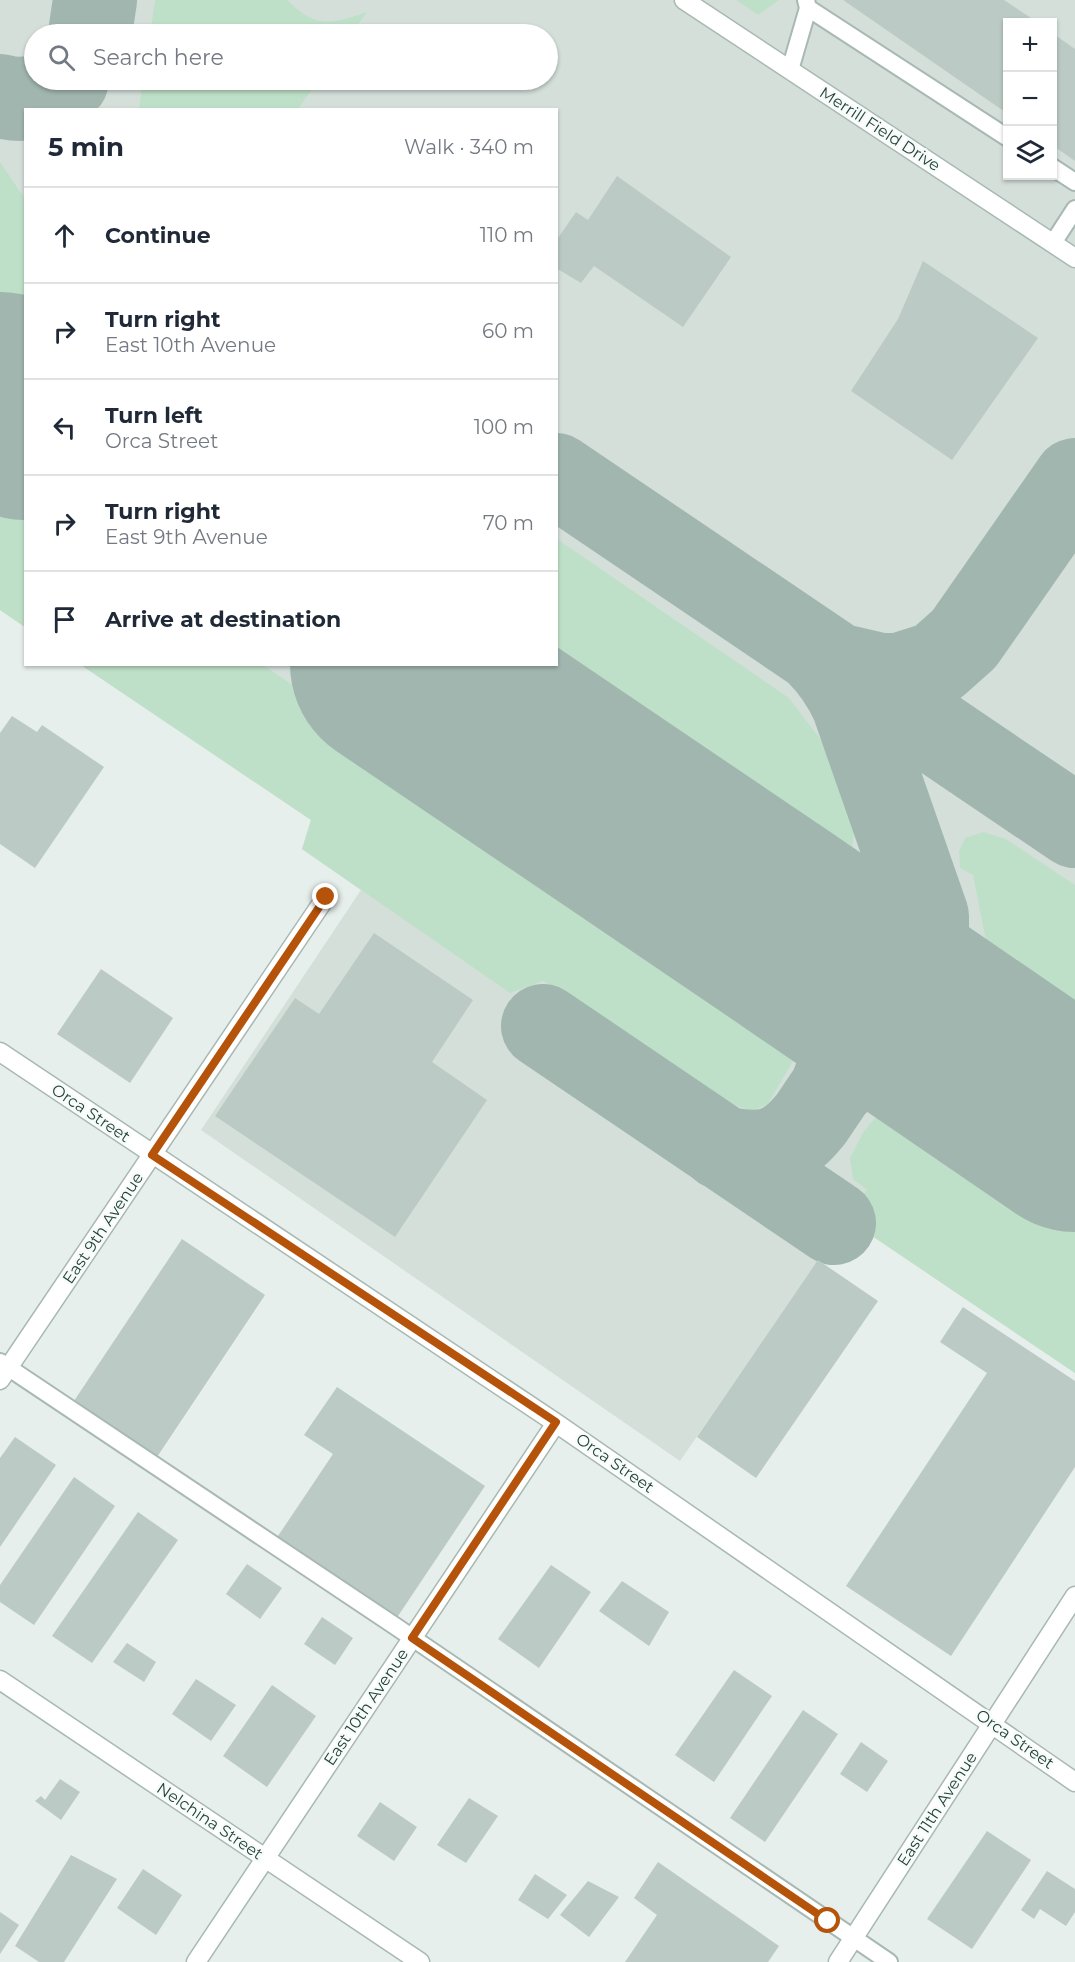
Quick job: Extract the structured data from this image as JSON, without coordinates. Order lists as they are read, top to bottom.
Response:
{
  "streets": {
    "street": [
      "Merrill Field Drive",
      "Orca Street",
      "East 9th Avenue",
      "East 10th Avenue",
      "East 11th Avenue",
      "Nelchina Street"
    ]
  },
  "crossings": [
    ["Orca Street", "East 9th Avenue"],
    ["Orca Street", "East 10th Avenue"],
    ["Orca Street", "East 11th Avenue"],
    ["East 10th Avenue", "Nelchina Street"]
  ],
  "page": {
    "map_buttons": ["+", "−"],
    "search": "Search here",
    "heading": ["5 min", "Walk · 340 m"],
    "list": [
      ["Continue", "110 m"],
      ["Turn right", "East 10th Avenue", "60 m"],
      ["Turn left", "Orca Street", "100 m"],
      ["Turn right", "East 9th Avenue", "70 m"],
      "Arrive at destination"
    ]
  }
}
